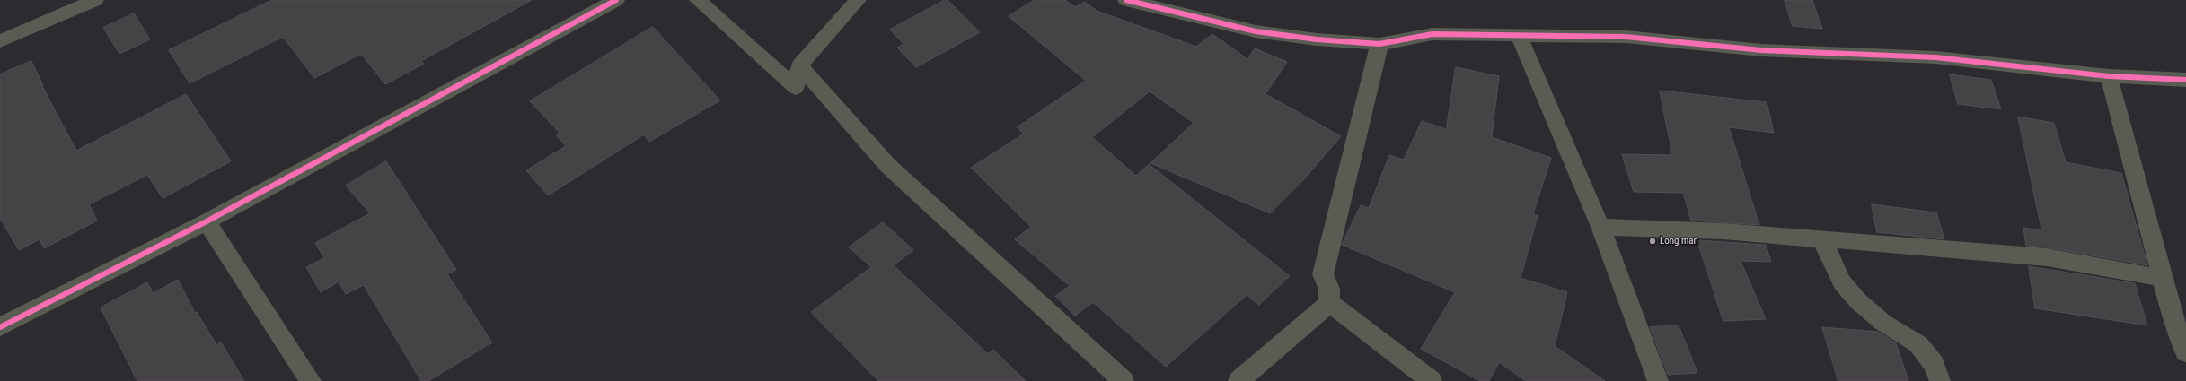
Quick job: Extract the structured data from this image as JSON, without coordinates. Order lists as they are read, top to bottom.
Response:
{
  "places": ["Long man"]
}
